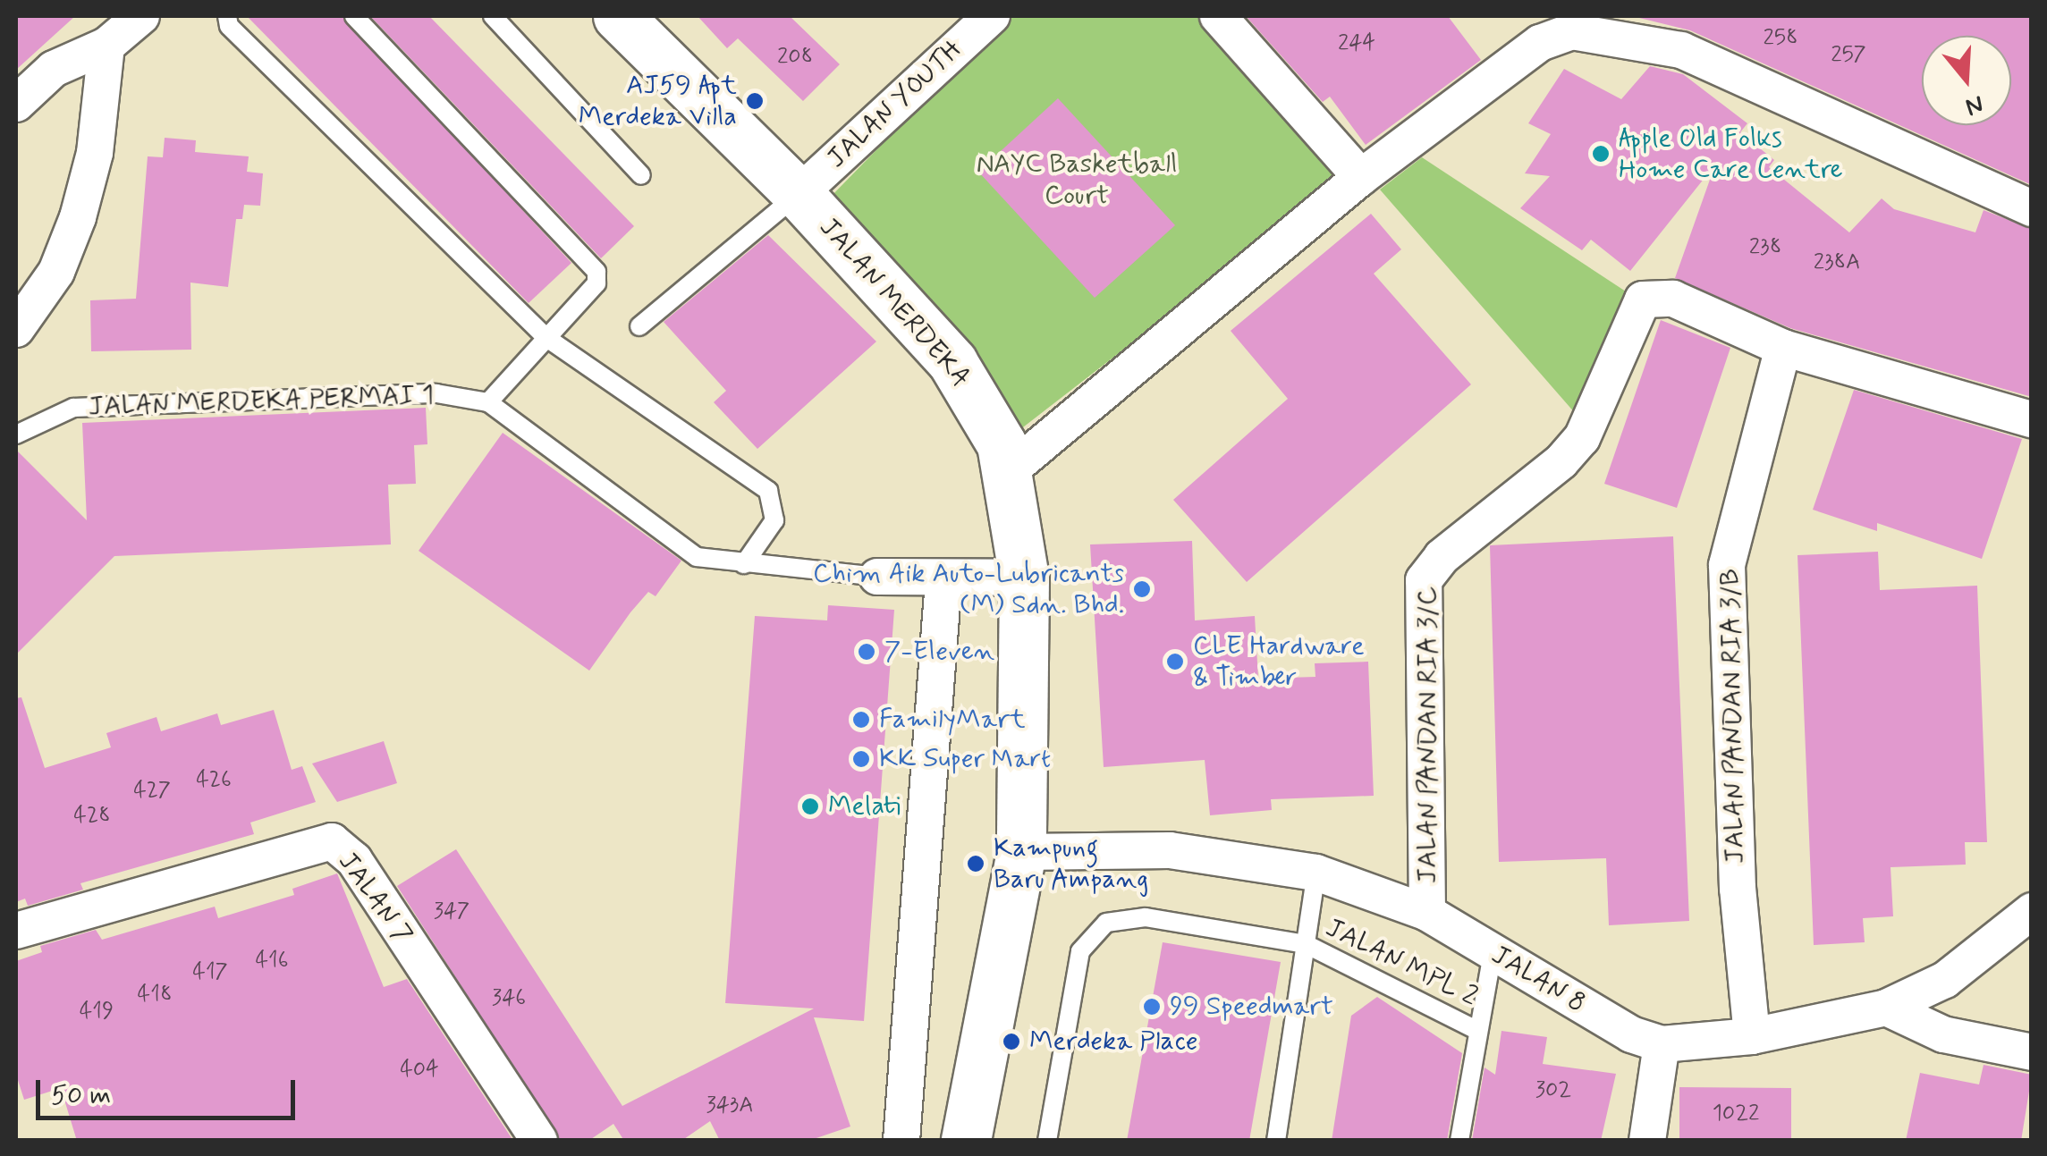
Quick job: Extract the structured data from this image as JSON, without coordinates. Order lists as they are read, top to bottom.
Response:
{
  "streets": {
    "street": [
      "JALAN YOUTH",
      "JALAN MERDEKA",
      "JALAN MERDEKA PERMAI 1",
      "JALAN PANDAN RIA 3/B",
      "JALAN PANDAN RIA 3/C",
      "JALAN 7",
      "JALAN 8"
    ],
    "lane": ["JALAN MPL 2"]
  },
  "crossings": [
    ["JALAN YOUTH", "JALAN MERDEKA"],
    ["JALAN MERDEKA", "JALAN MERDEKA PERMAI 1"],
    ["JALAN MERDEKA", "JALAN 8"],
    ["JALAN PANDAN RIA 3/B", "JALAN PANDAN RIA 3/C"],
    ["JALAN PANDAN RIA 3/B", "JALAN 8"],
    ["JALAN PANDAN RIA 3/C", "JALAN 8"]
  ],
  "parks": ["NAYC Basketball Court"],
  "places": [
    "AJ59 Apt Merdeka Villa",
    "Apple Old Folks Home Care Centre",
    "Chim Aik Auto-Lubricants (M) Sdn. Bhd.",
    "7-Eleven",
    "CLE Hardware & Timber",
    "FamilyMart",
    "KK Super Mart",
    "Melati",
    "Kampung Baru Ampang",
    "99 Speedmart",
    "Merdeka Place"
  ],
  "house_numbers": [
    "258",
    "244",
    "257",
    "208",
    "238",
    "238A",
    "426",
    "427",
    "428",
    "347",
    "416",
    "417",
    "418",
    "346",
    "419",
    "404",
    "302",
    "343A",
    "1022"
  ],
  "scale_bar": "50 m",
  "north": "bottom"
}
